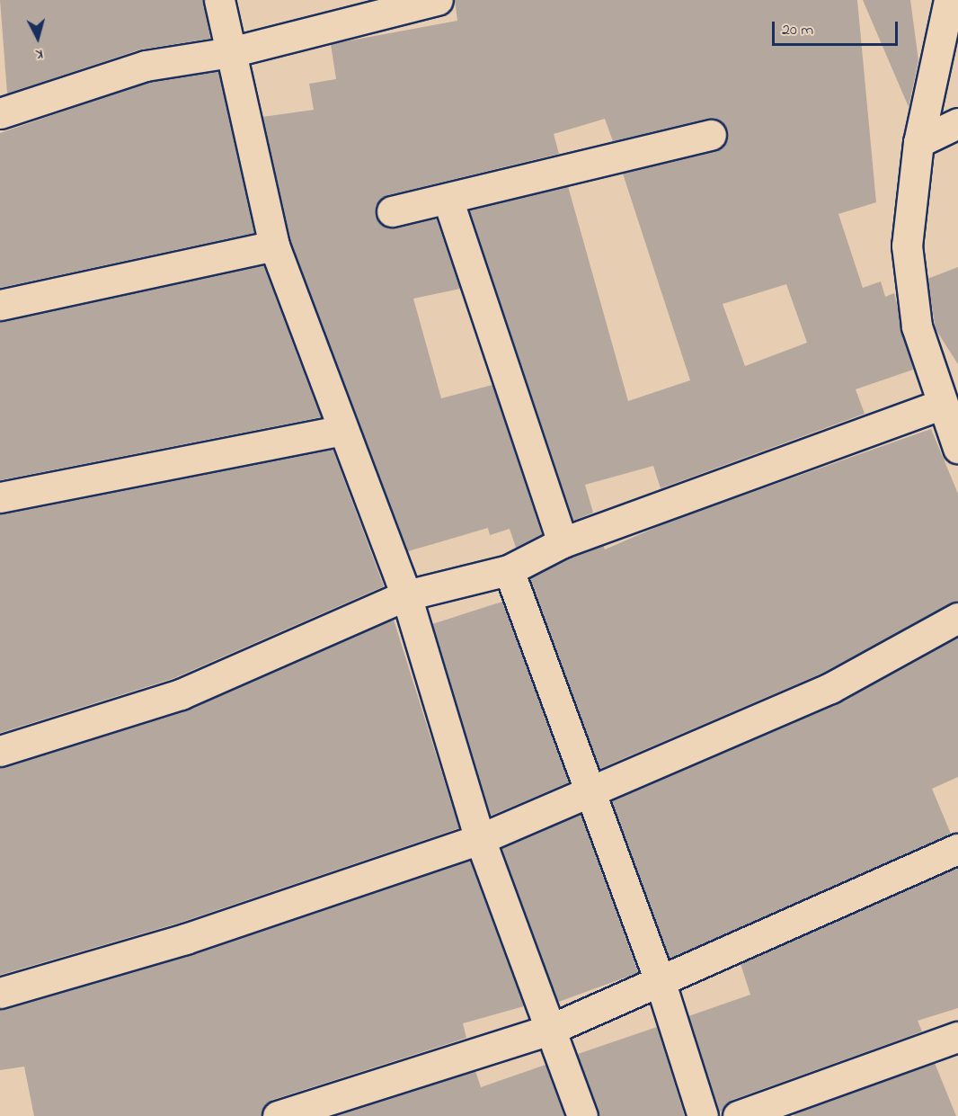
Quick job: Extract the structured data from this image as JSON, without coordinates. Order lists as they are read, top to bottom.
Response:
{
  "scale_bar": "20 m",
  "north": "bottom"
}
